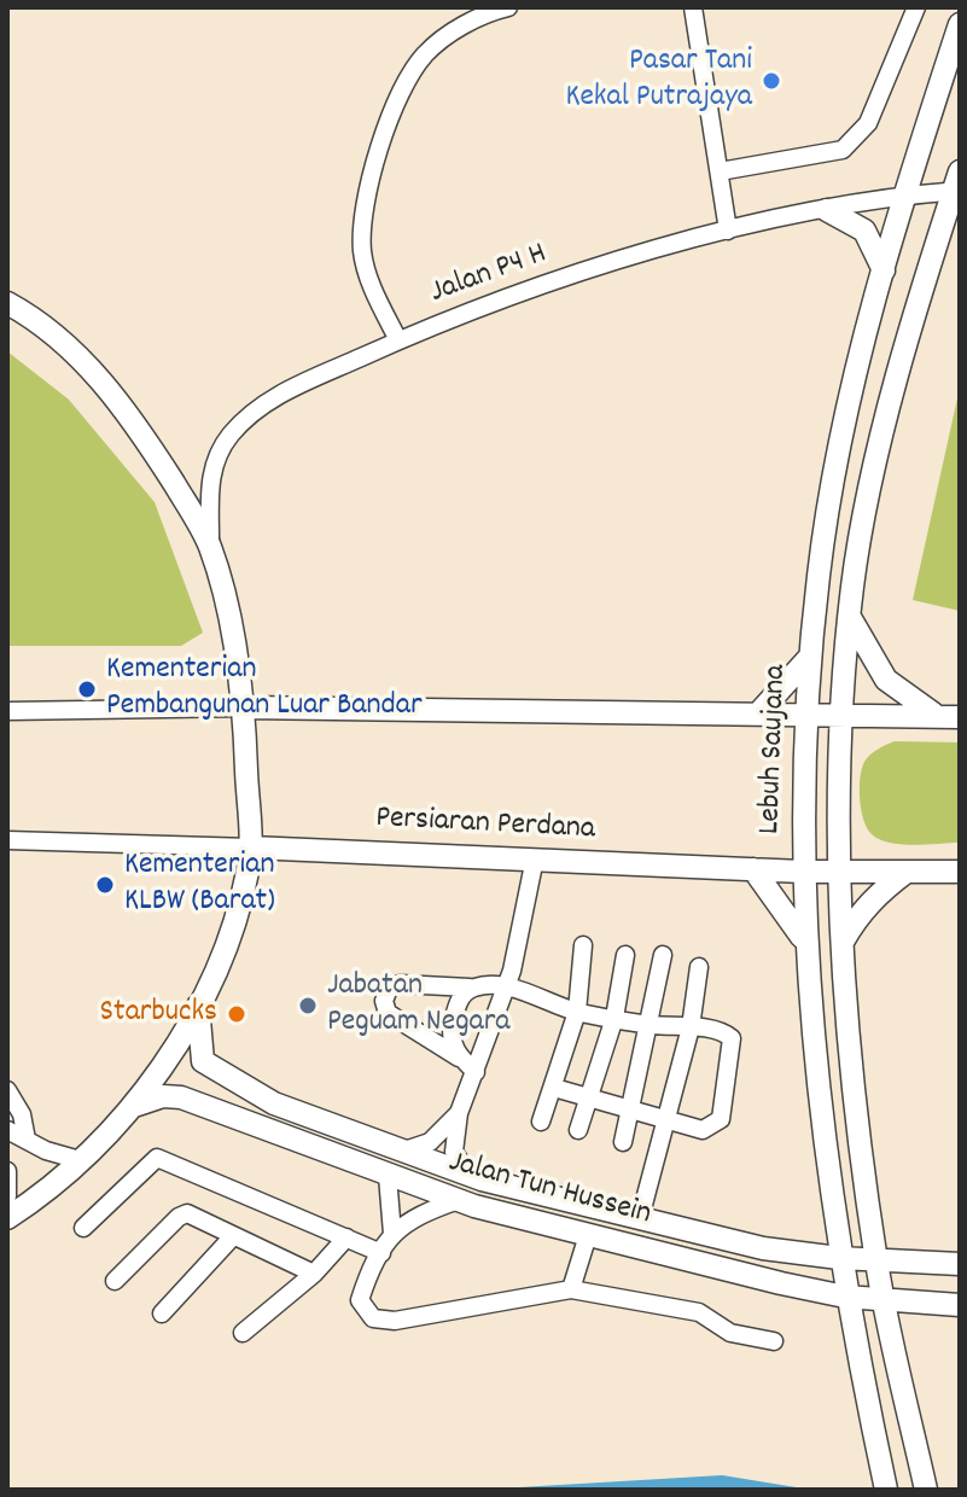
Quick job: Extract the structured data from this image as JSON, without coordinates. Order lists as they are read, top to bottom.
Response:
{
  "streets": {
    "main road": ["Lebuh Saujana", "Persiaran Perdana", "Jalan Tun Hussein"],
    "street": ["Jalan P4 H"]
  },
  "crossings": [
    ["Jalan P4 H", "Lebuh Saujana"],
    ["Lebuh Saujana", "Persiaran Perdana"],
    ["Lebuh Saujana", "Jalan Tun Hussein"]
  ],
  "places": [
    "Pasar Tani Kekal Putrajaya",
    "Kementerian Pembangunan Luar Bandar",
    "Kementerian KLBW (Barat)",
    "Jabatan Peguam Negara",
    "Starbucks"
  ]
}
